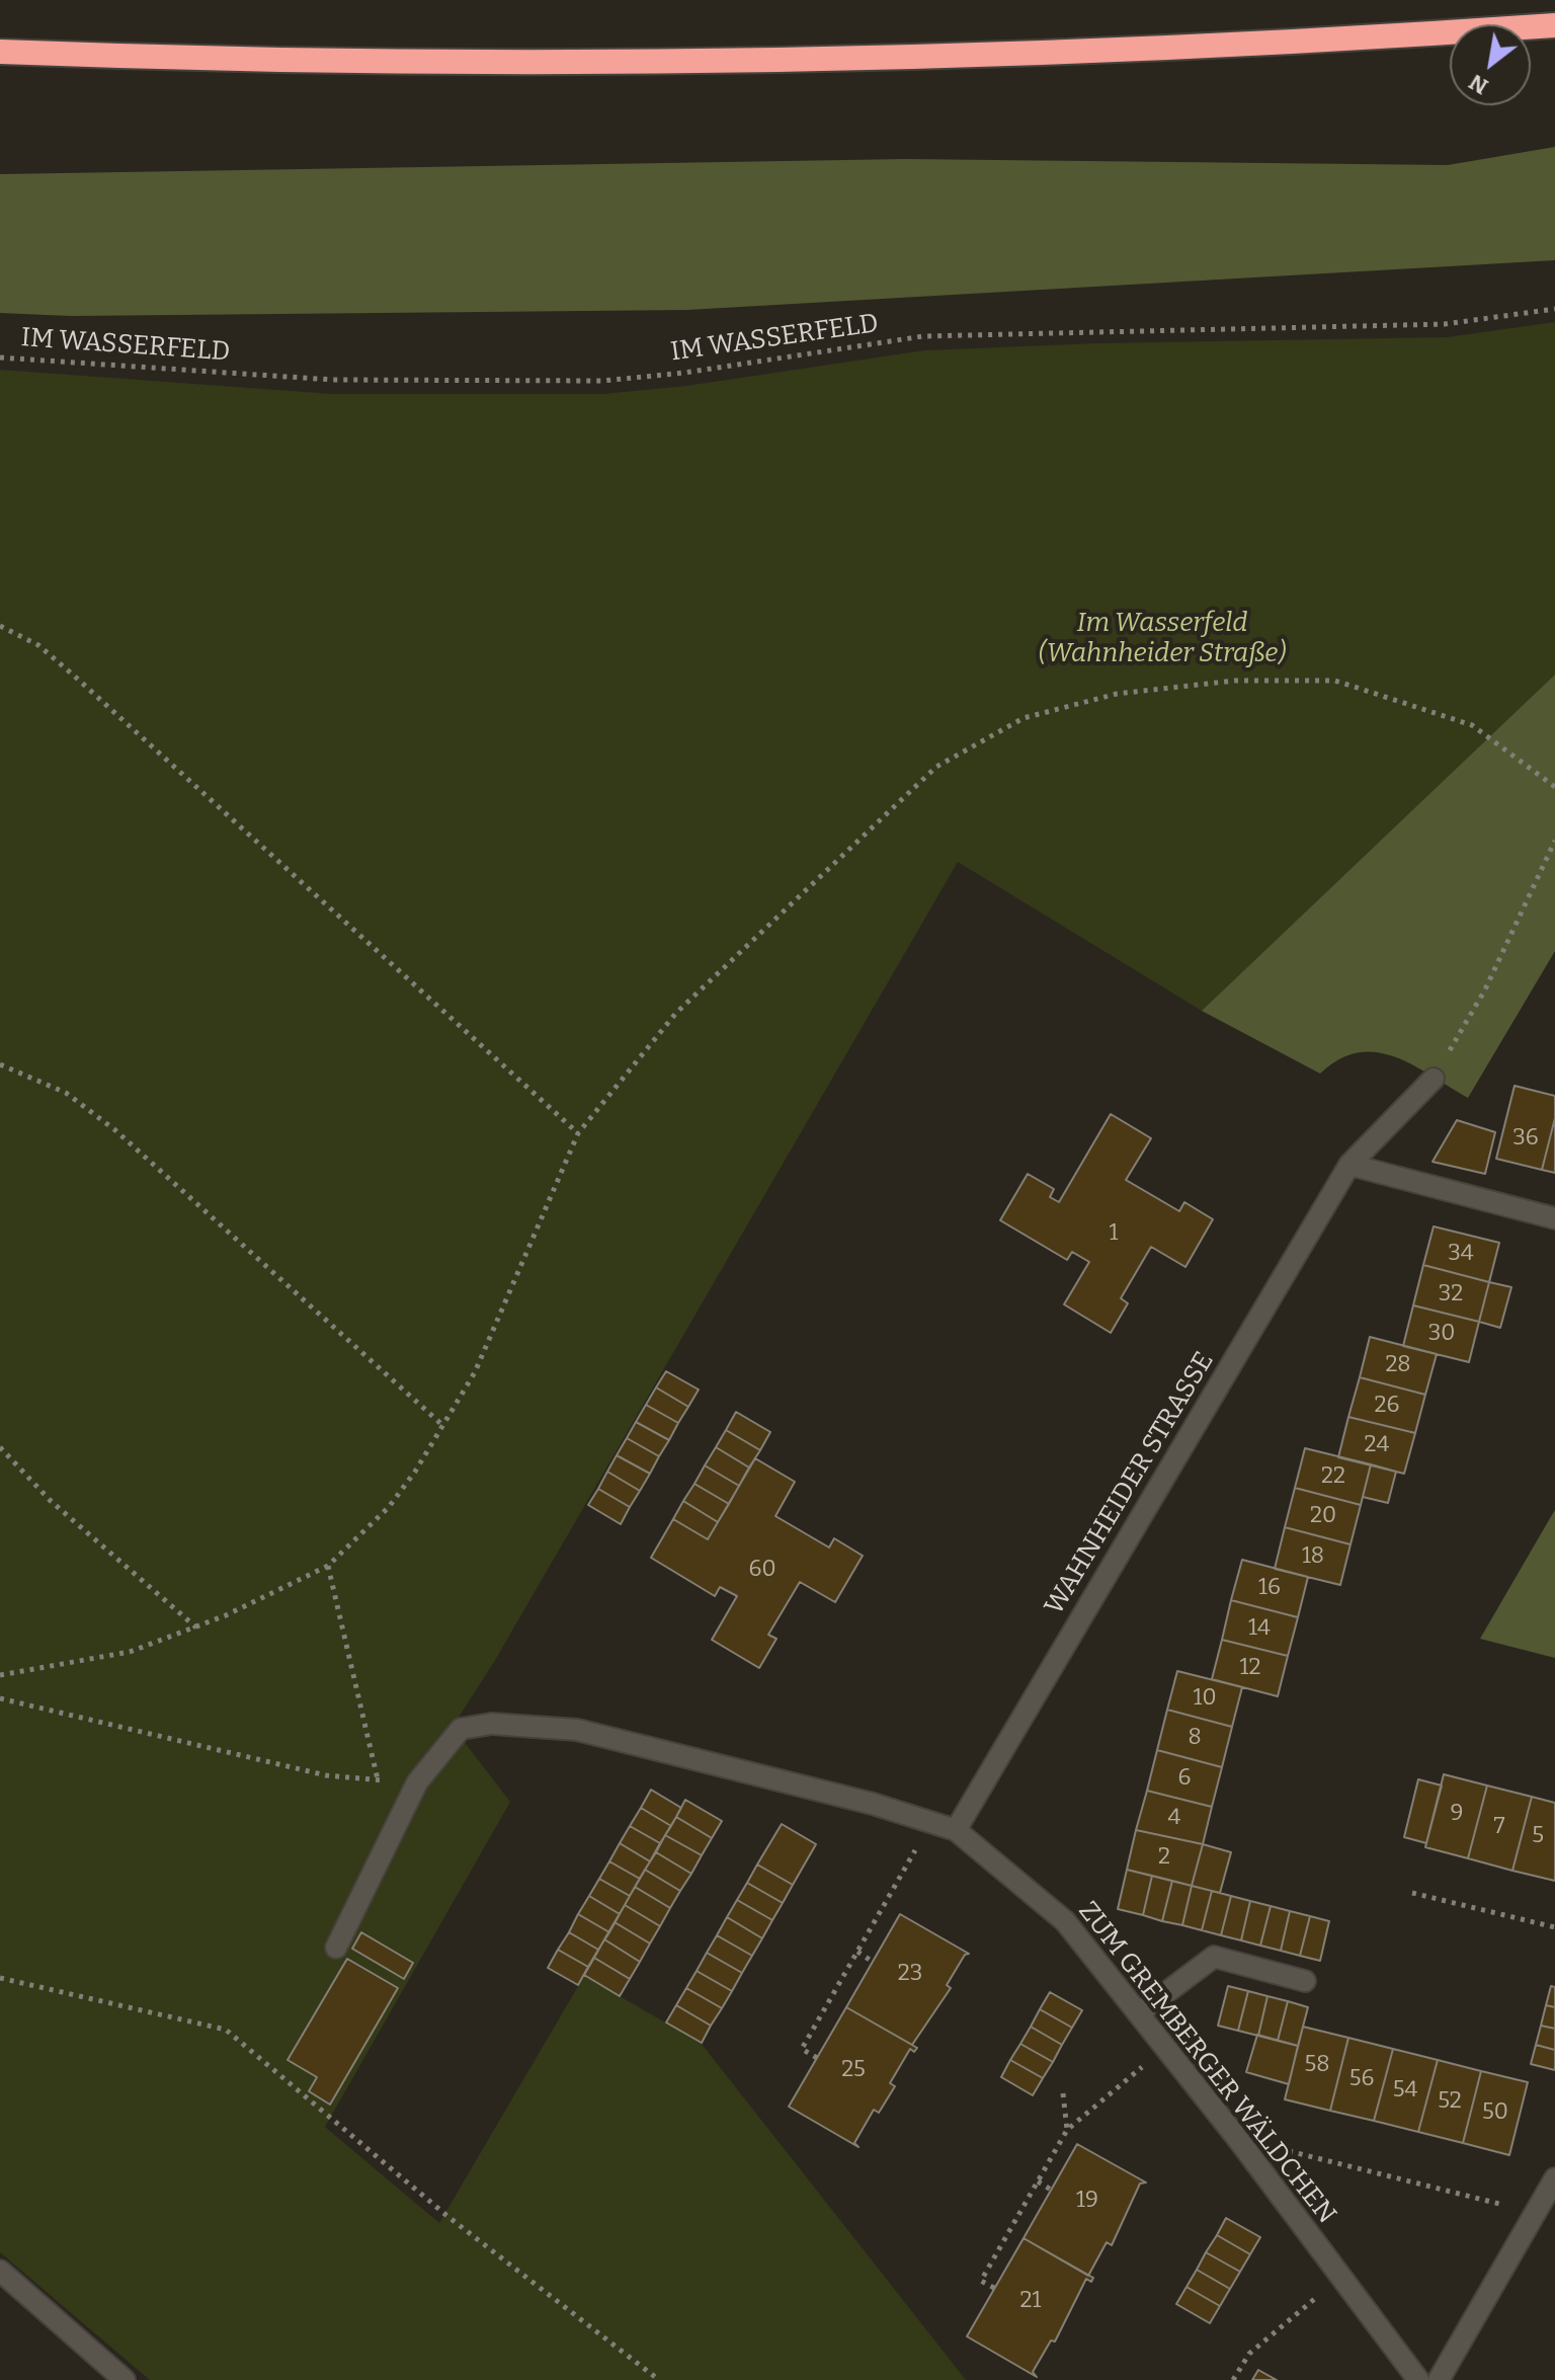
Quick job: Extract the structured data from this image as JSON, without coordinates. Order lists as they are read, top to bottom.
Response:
{
  "streets": {
    "street": ["WAHNHEIDER STRASSE", "ZUM GREMBERGER WÄLDCHEN"],
    "path": ["IM WASSERFELD"]
  },
  "crossings": [
    ["WAHNHEIDER STRASSE", "ZUM GREMBERGER WÄLDCHEN"]
  ],
  "parks": ["Im Wasserfeld (Wahnheider Straße)"],
  "house_numbers": [
    "36",
    "1",
    "34",
    "32",
    "30",
    "28",
    "26",
    "24",
    "22",
    "20",
    "18",
    "60",
    "16",
    "14",
    "12",
    "10",
    "8",
    "6",
    "9",
    "4",
    "7",
    "5",
    "2",
    "23",
    "58",
    "25",
    "56",
    "54",
    "52",
    "50",
    "19",
    "21"
  ],
  "north": "bottom left"
}
